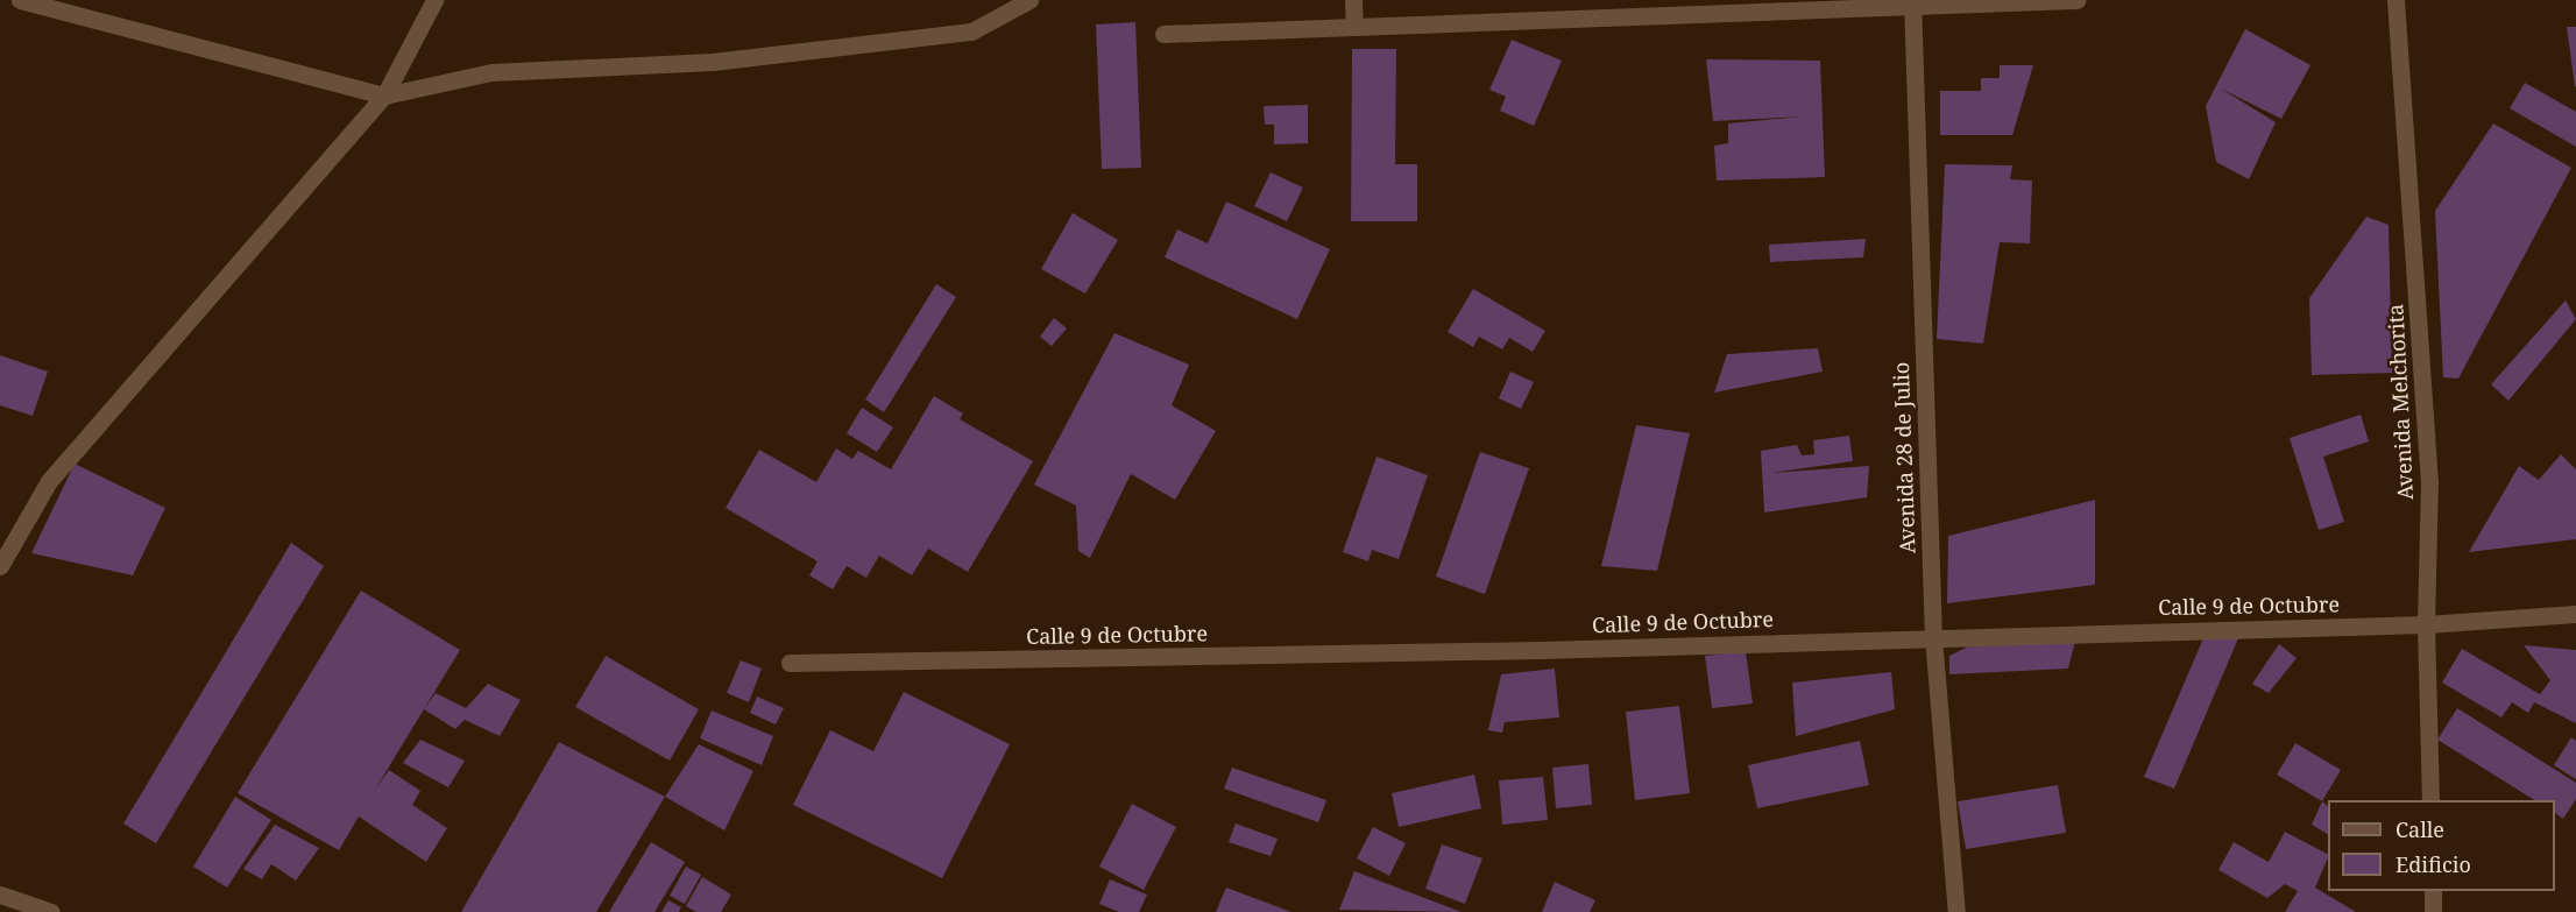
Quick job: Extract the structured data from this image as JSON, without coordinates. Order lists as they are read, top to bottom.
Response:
{
  "streets": {
    "street": ["Avenida Melchorita", "Avenida 28 de Julio", "Calle 9 de Octubre"]
  },
  "crossings": [
    ["Avenida Melchorita", "Calle 9 de Octubre"],
    ["Avenida 28 de Julio", "Calle 9 de Octubre"]
  ],
  "legend": ["Calle", "Edificio"]
}
